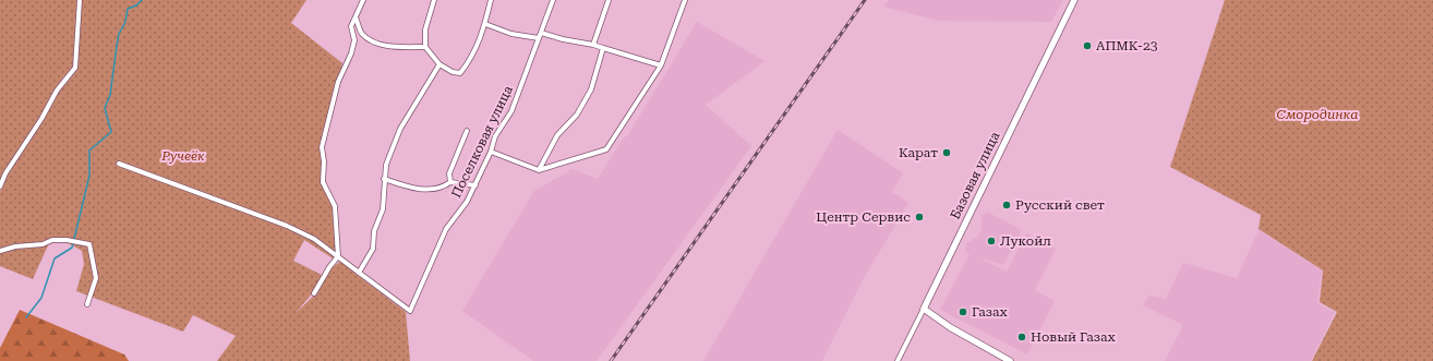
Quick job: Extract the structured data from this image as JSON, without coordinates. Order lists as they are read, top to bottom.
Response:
{
  "streets": {
    "main road": ["Базовая улица"],
    "street": ["Поселковая улица"]
  },
  "parks": ["Смородинка", "Ручеёк"],
  "places": [
    "АПМК-23",
    "Карат",
    "Русский свет",
    "Центр Сервис",
    "Лукойл",
    "Газах",
    "Новый Газах"
  ]
}
